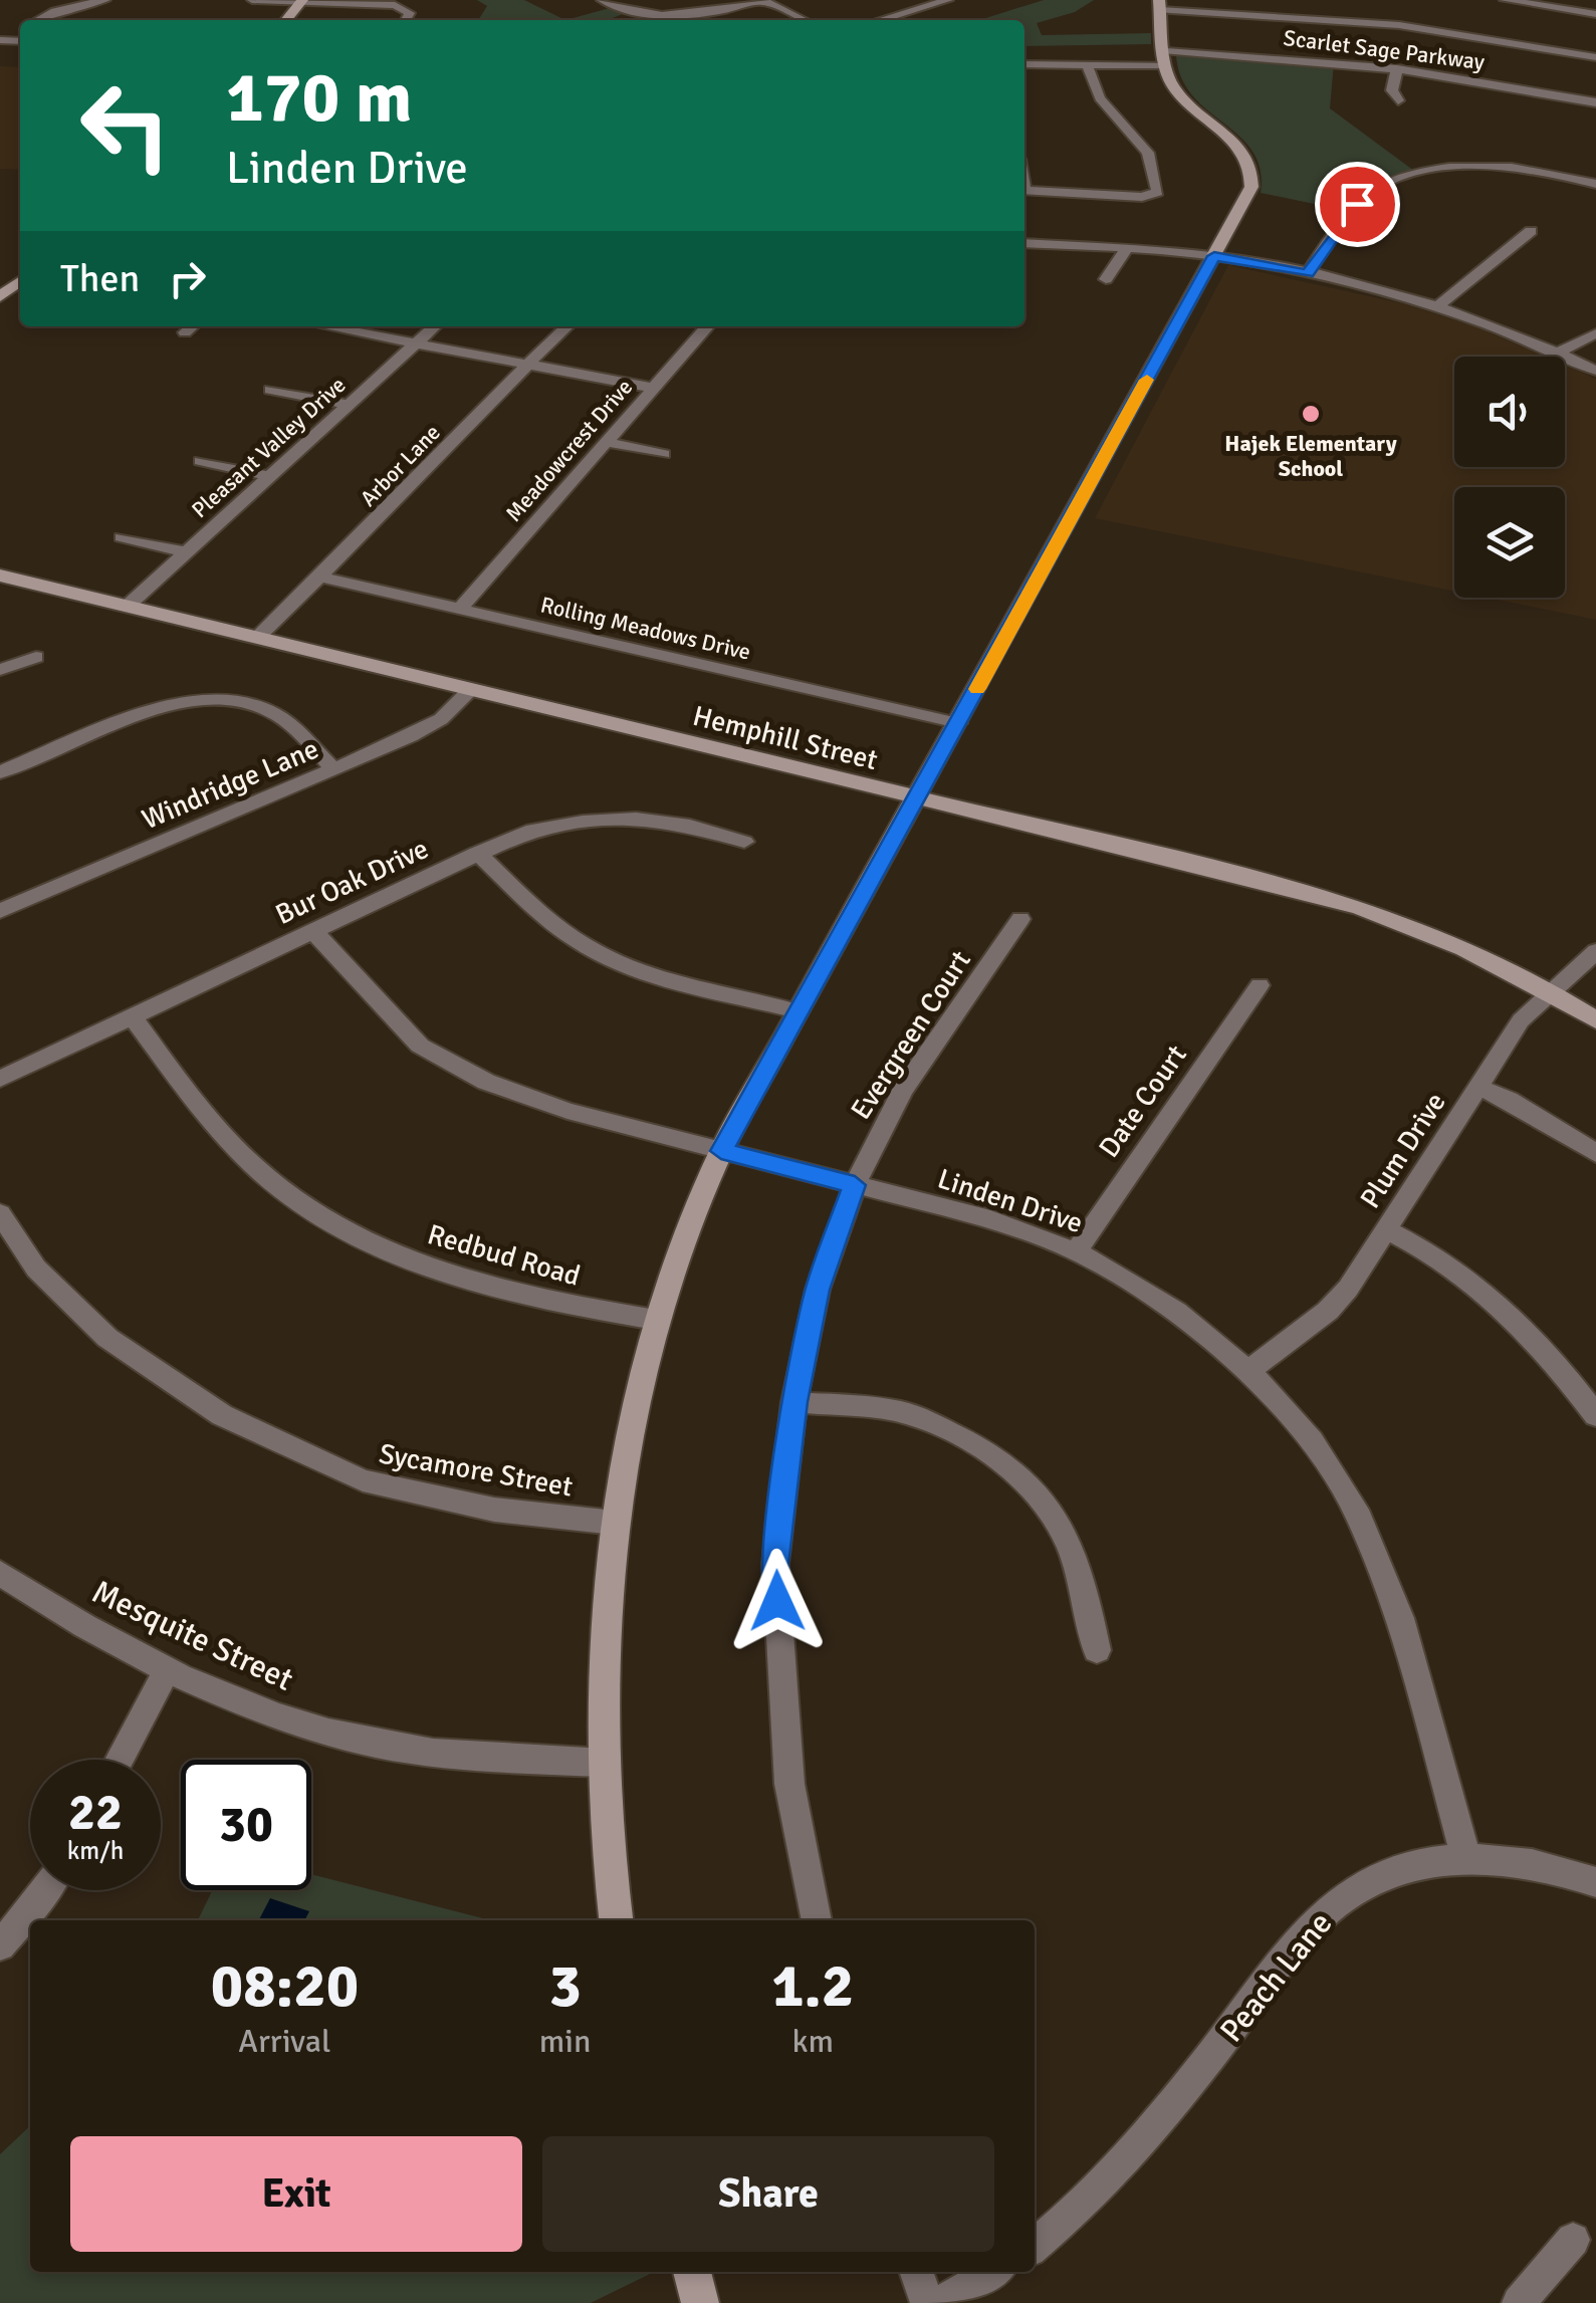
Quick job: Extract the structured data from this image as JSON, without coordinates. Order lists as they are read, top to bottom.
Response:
{
  "streets": {
    "street": [
      "Scarlet Sage Parkway",
      "Pleasant Valley Drive",
      "Meadowcrest Drive",
      "Arbor Lane",
      "Rolling Meadows Drive",
      "Hemphill Street",
      "Windridge Lane",
      "Bur Oak Drive",
      "Evergreen Court",
      "Date Court",
      "Plum Drive",
      "Linden Drive",
      "Redbud Road",
      "Sycamore Street",
      "Mesquite Street",
      "Peach Lane"
    ]
  },
  "crossings": [
    ["Pleasant Valley Drive", "Hemphill Street"],
    ["Meadowcrest Drive", "Rolling Meadows Drive"],
    ["Arbor Lane", "Rolling Meadows Drive"],
    ["Arbor Lane", "Hemphill Street"],
    ["Hemphill Street", "Windridge Lane"],
    ["Hemphill Street", "Plum Drive"],
    ["Bur Oak Drive", "Linden Drive"],
    ["Bur Oak Drive", "Redbud Road"],
    ["Evergreen Court", "Linden Drive"],
    ["Date Court", "Linden Drive"],
    ["Plum Drive", "Linden Drive"],
    ["Linden Drive", "Peach Lane"]
  ],
  "places": ["Hajek Elementary School"],
  "page": {
    "turn": ["170 m", "Linden Drive"],
    "then": "Then",
    "speed": "22 km/h",
    "limit": "30",
    "eta": [
      "08:20",
      "Arrival",
      "3",
      "min",
      "1.2",
      "km"
    ],
    "buttons": ["Exit", "Share"]
  }
}
